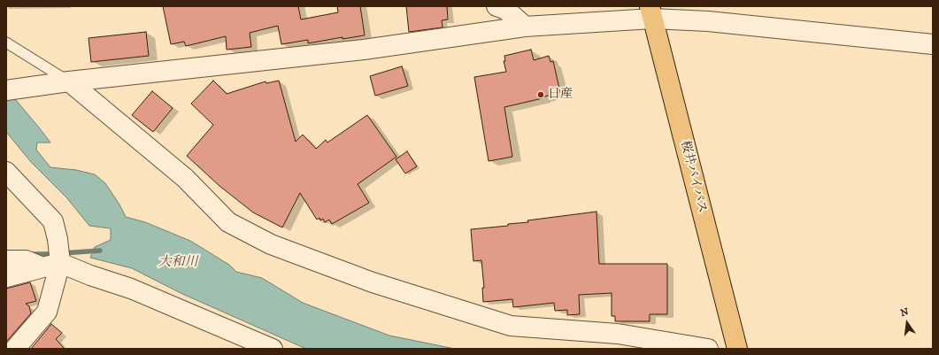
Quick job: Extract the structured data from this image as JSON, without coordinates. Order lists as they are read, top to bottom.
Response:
{
  "streets": {
    "highway": ["桜井バイパス"]
  },
  "water": ["大和川"],
  "places": ["日産"],
  "north": "top"
}
